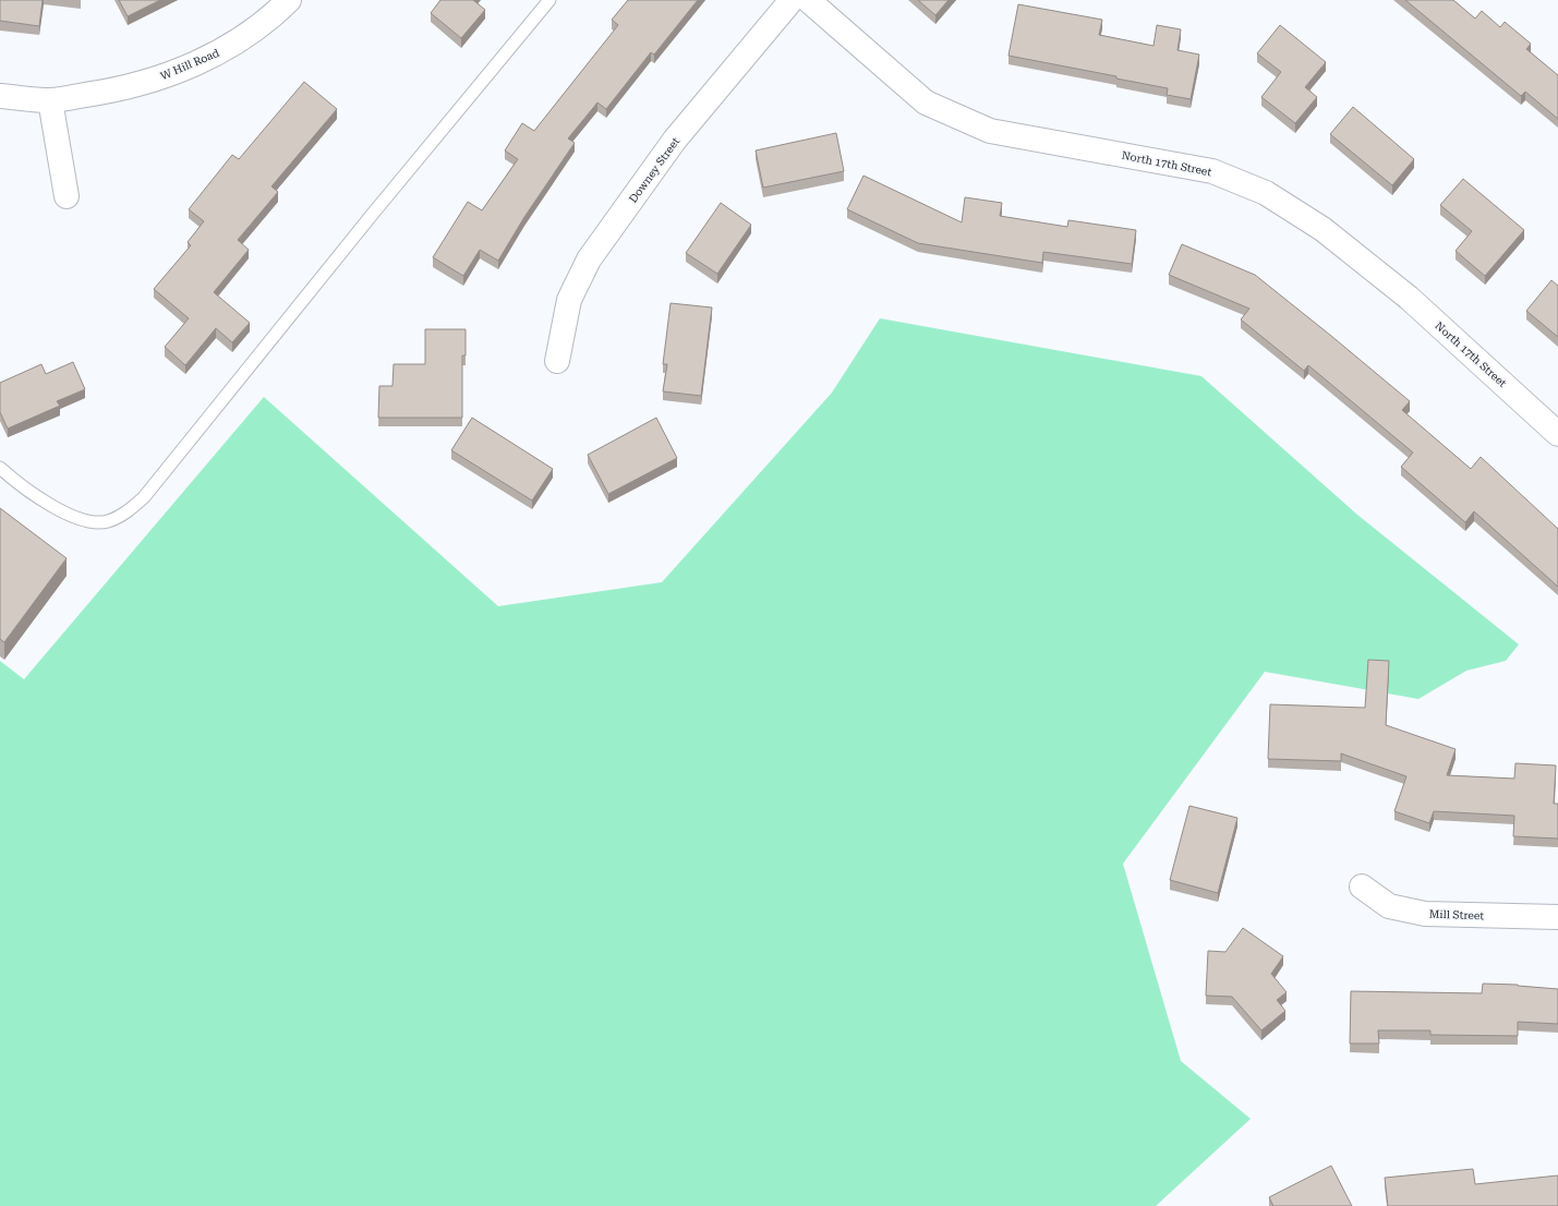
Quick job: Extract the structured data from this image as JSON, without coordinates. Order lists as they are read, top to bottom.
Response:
{
  "streets": {
    "street": [
      "W Hill Road",
      "North 17th Street",
      "Downey Street",
      "Mill Street"
    ]
  }
}
